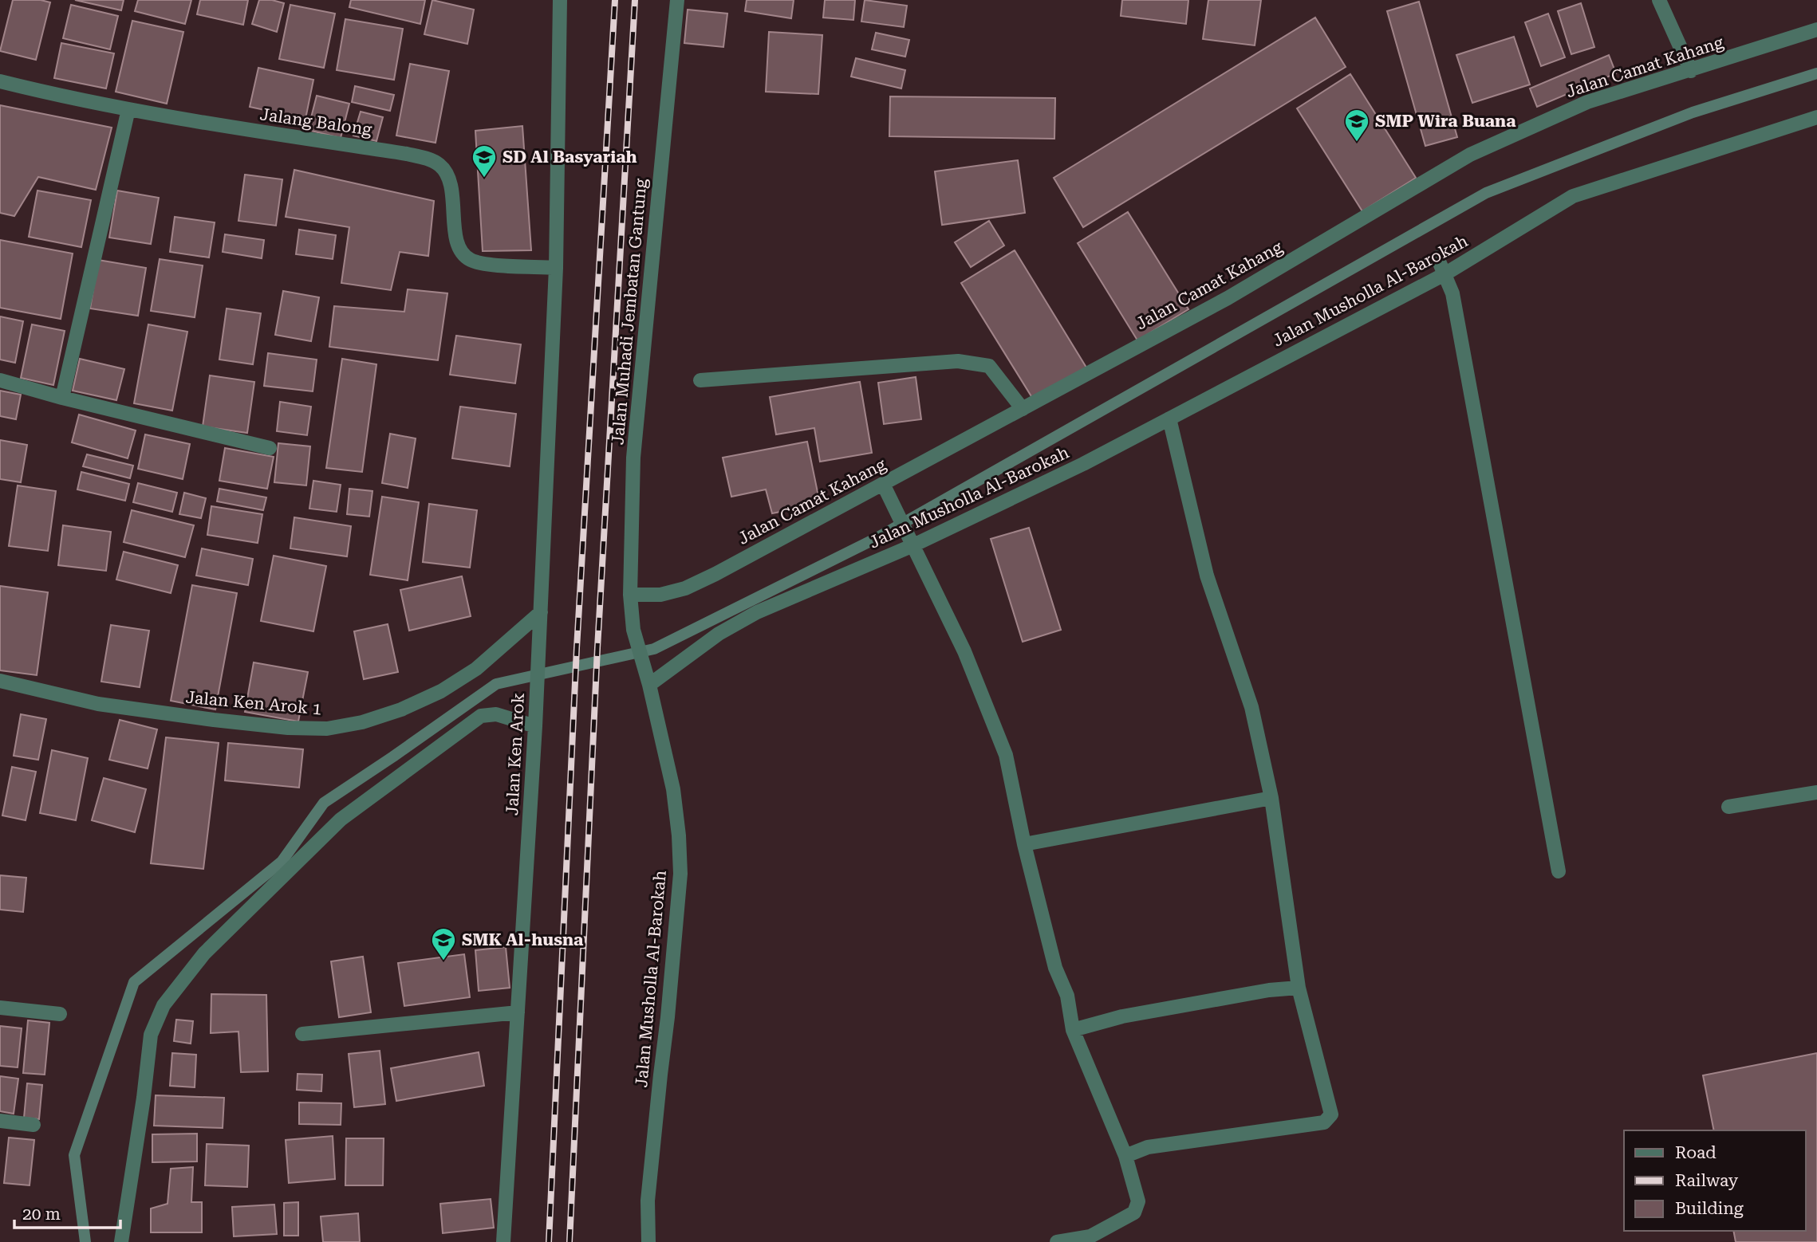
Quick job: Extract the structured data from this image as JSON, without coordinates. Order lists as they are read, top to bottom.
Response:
{
  "streets": {
    "street": [
      "Jalan Camat Kahang",
      "Jalang Balong",
      "Jalan Musholla Al-Barokah",
      "Jalan Muhadi Jembatan Gantung",
      "Jalan Ken Arok 1",
      "Jalan Ken Arok"
    ]
  },
  "crossings": [
    ["Jalan Camat Kahang", "Jalan Muhadi Jembatan Gantung"],
    ["Jalang Balong", "Jalan Ken Arok"],
    ["Jalan Musholla Al-Barokah", "Jalan Muhadi Jembatan Gantung"],
    ["Jalan Ken Arok 1", "Jalan Ken Arok"]
  ],
  "places": {
    "school or university": ["SMP Wira Buana", "SD Al Basyariah", "SMK Al-husna"]
  },
  "legend": ["Road", "Railway", "Building"],
  "scale_bar": "20 m"
}
